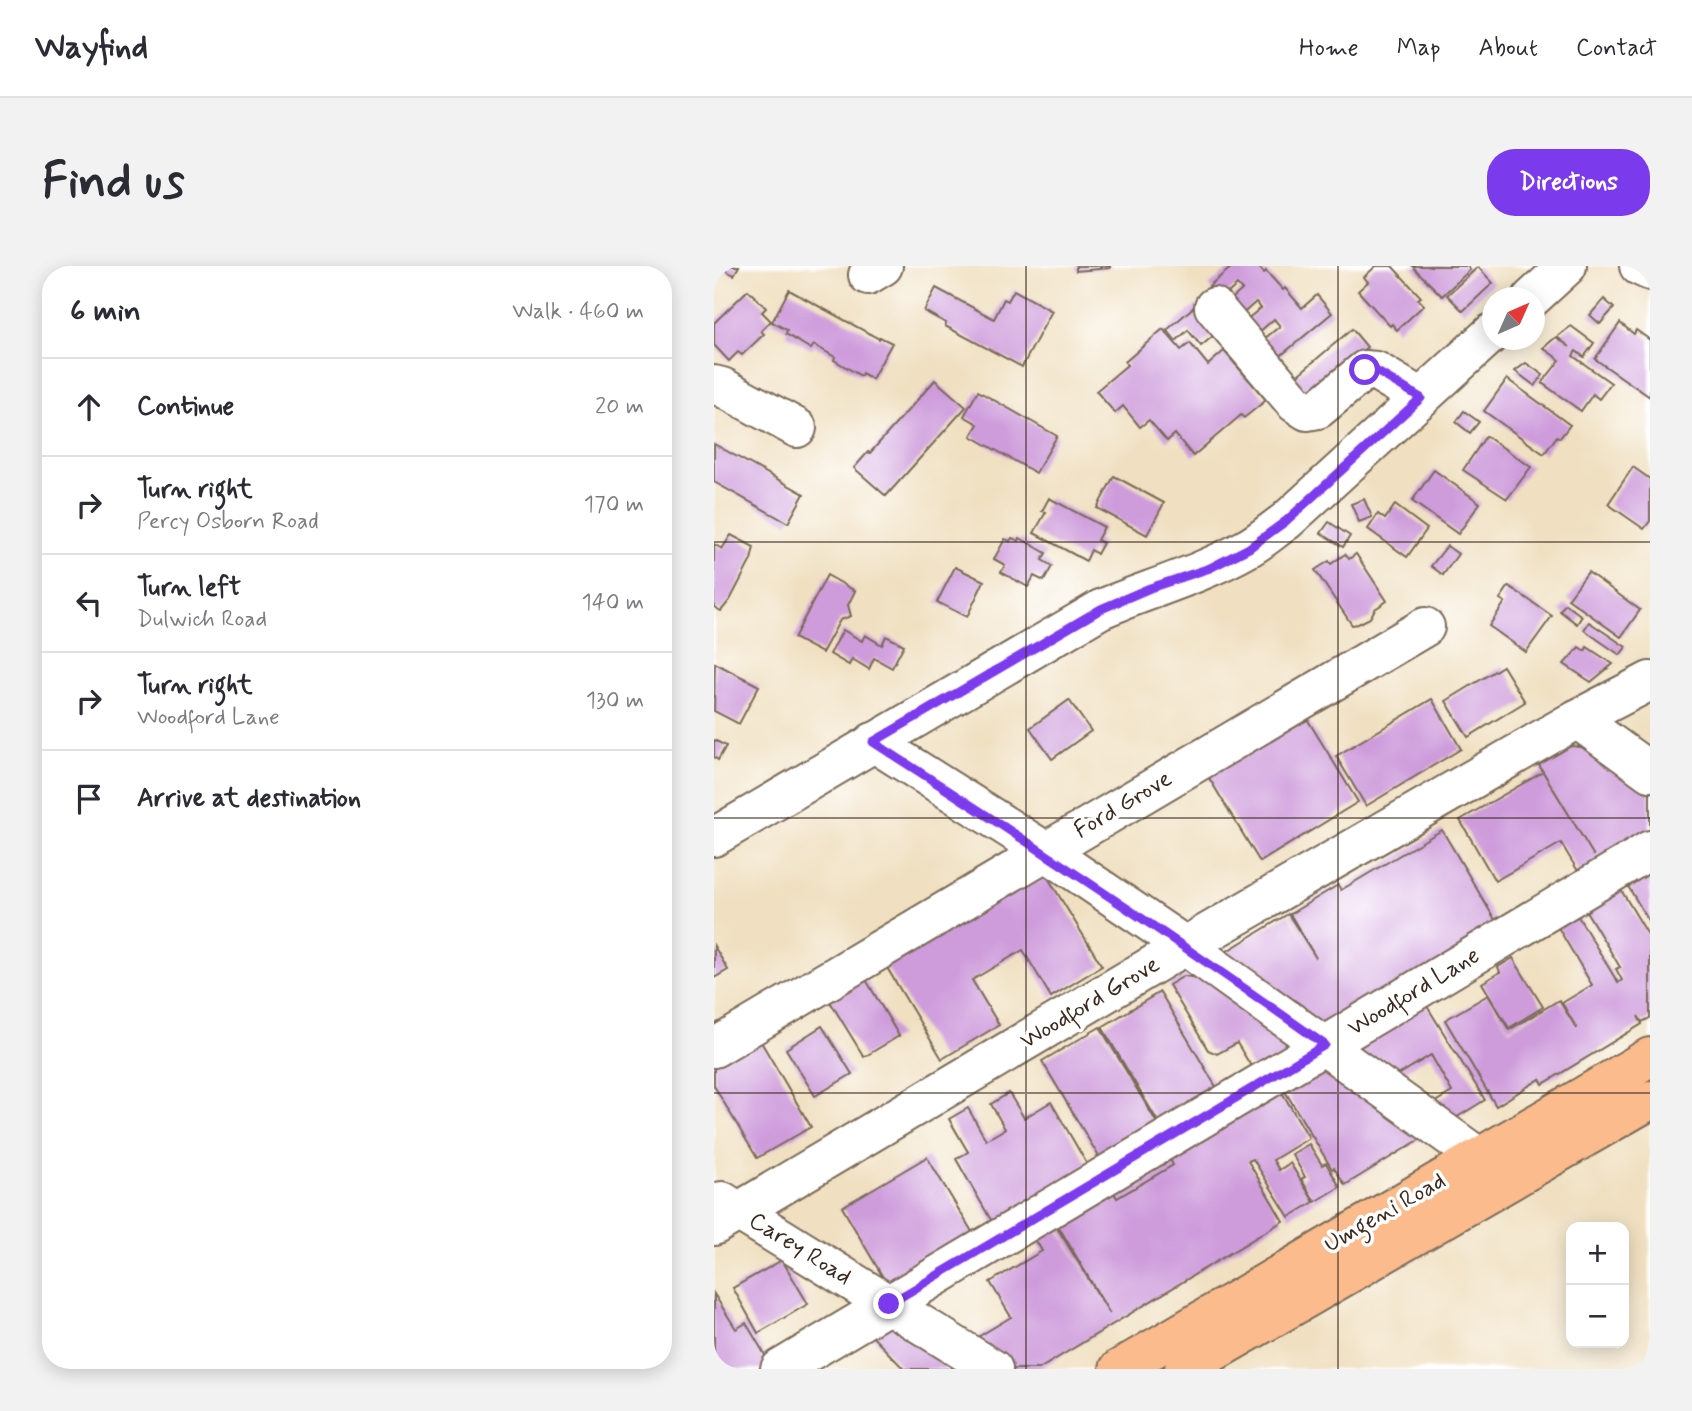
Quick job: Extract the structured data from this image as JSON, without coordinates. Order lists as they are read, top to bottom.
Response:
{
  "streets": {
    "main road": ["Umgeni Road"],
    "street": [
      "Ford Grove",
      "Woodford Lane",
      "Woodford Grove",
      "Carey Road"
    ]
  },
  "crossings": [
    ["Woodford Lane", "Carey Road"],
    ["Woodford Grove", "Carey Road"]
  ],
  "north": "top right",
  "page": {
    "header": "Wayfind",
    "nav": [
      "Home",
      "Map",
      "About",
      "Contact"
    ],
    "buttons": "Directions",
    "title": "Find us",
    "heading": ["6 min", "Walk · 460 m"],
    "list": [
      ["Continue", "20 m"],
      ["Turn right", "Percy Osborn Road", "170 m"],
      ["Turn left", "Dulwich Road", "140 m"],
      ["Turn right", "Woodford Lane", "130 m"],
      "Arrive at destination"
    ],
    "map_buttons": ["+", "−"]
  }
}
